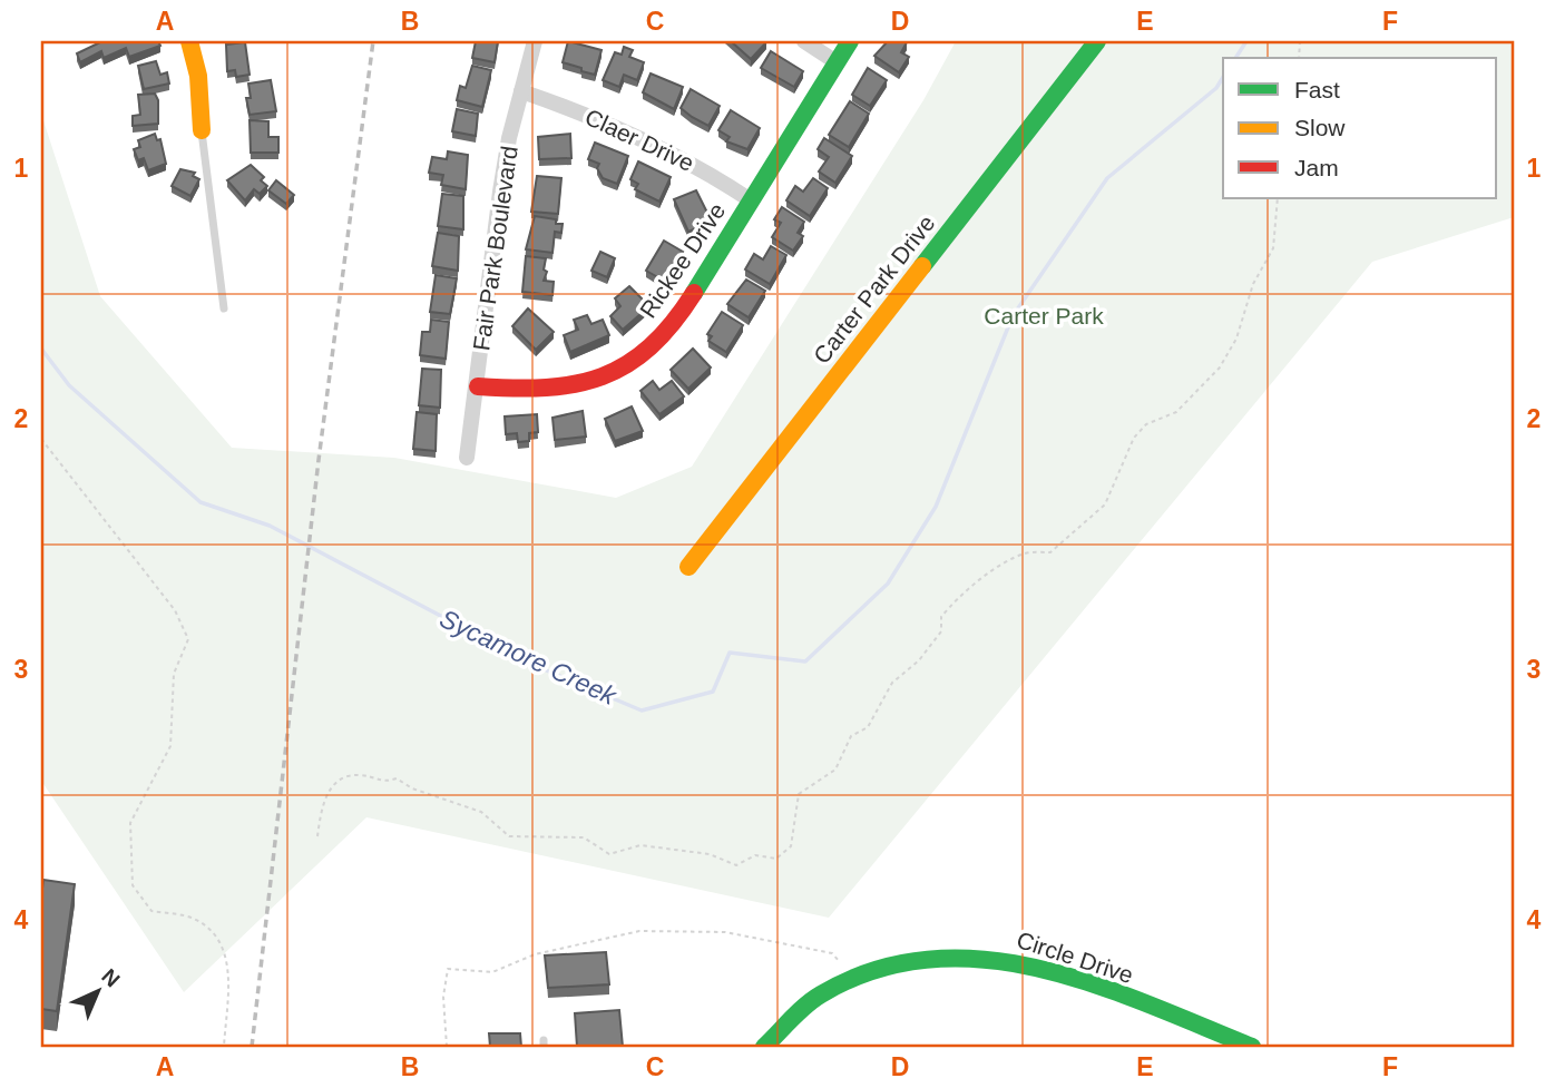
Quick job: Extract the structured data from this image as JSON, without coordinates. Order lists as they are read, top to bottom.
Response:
{
  "streets": {
    "street": [
      "Claer Drive",
      "Fair Park Boulevard",
      "Rickee Drive",
      "Carter Park Drive",
      "Circle Drive"
    ]
  },
  "crossings": [
    ["Claer Drive", "Fair Park Boulevard"],
    ["Claer Drive", "Rickee Drive"],
    ["Fair Park Boulevard", "Rickee Drive"]
  ],
  "water": ["Sycamore Creek"],
  "parks": ["Carter Park"],
  "legend": ["Fast", "Slow", "Jam"],
  "north": "top right",
  "grid": {
    "columns": [
      "A",
      "B",
      "C",
      "D",
      "E",
      "F"
    ],
    "rows": [
      "1",
      "2",
      "3",
      "4"
    ]
  }
}
